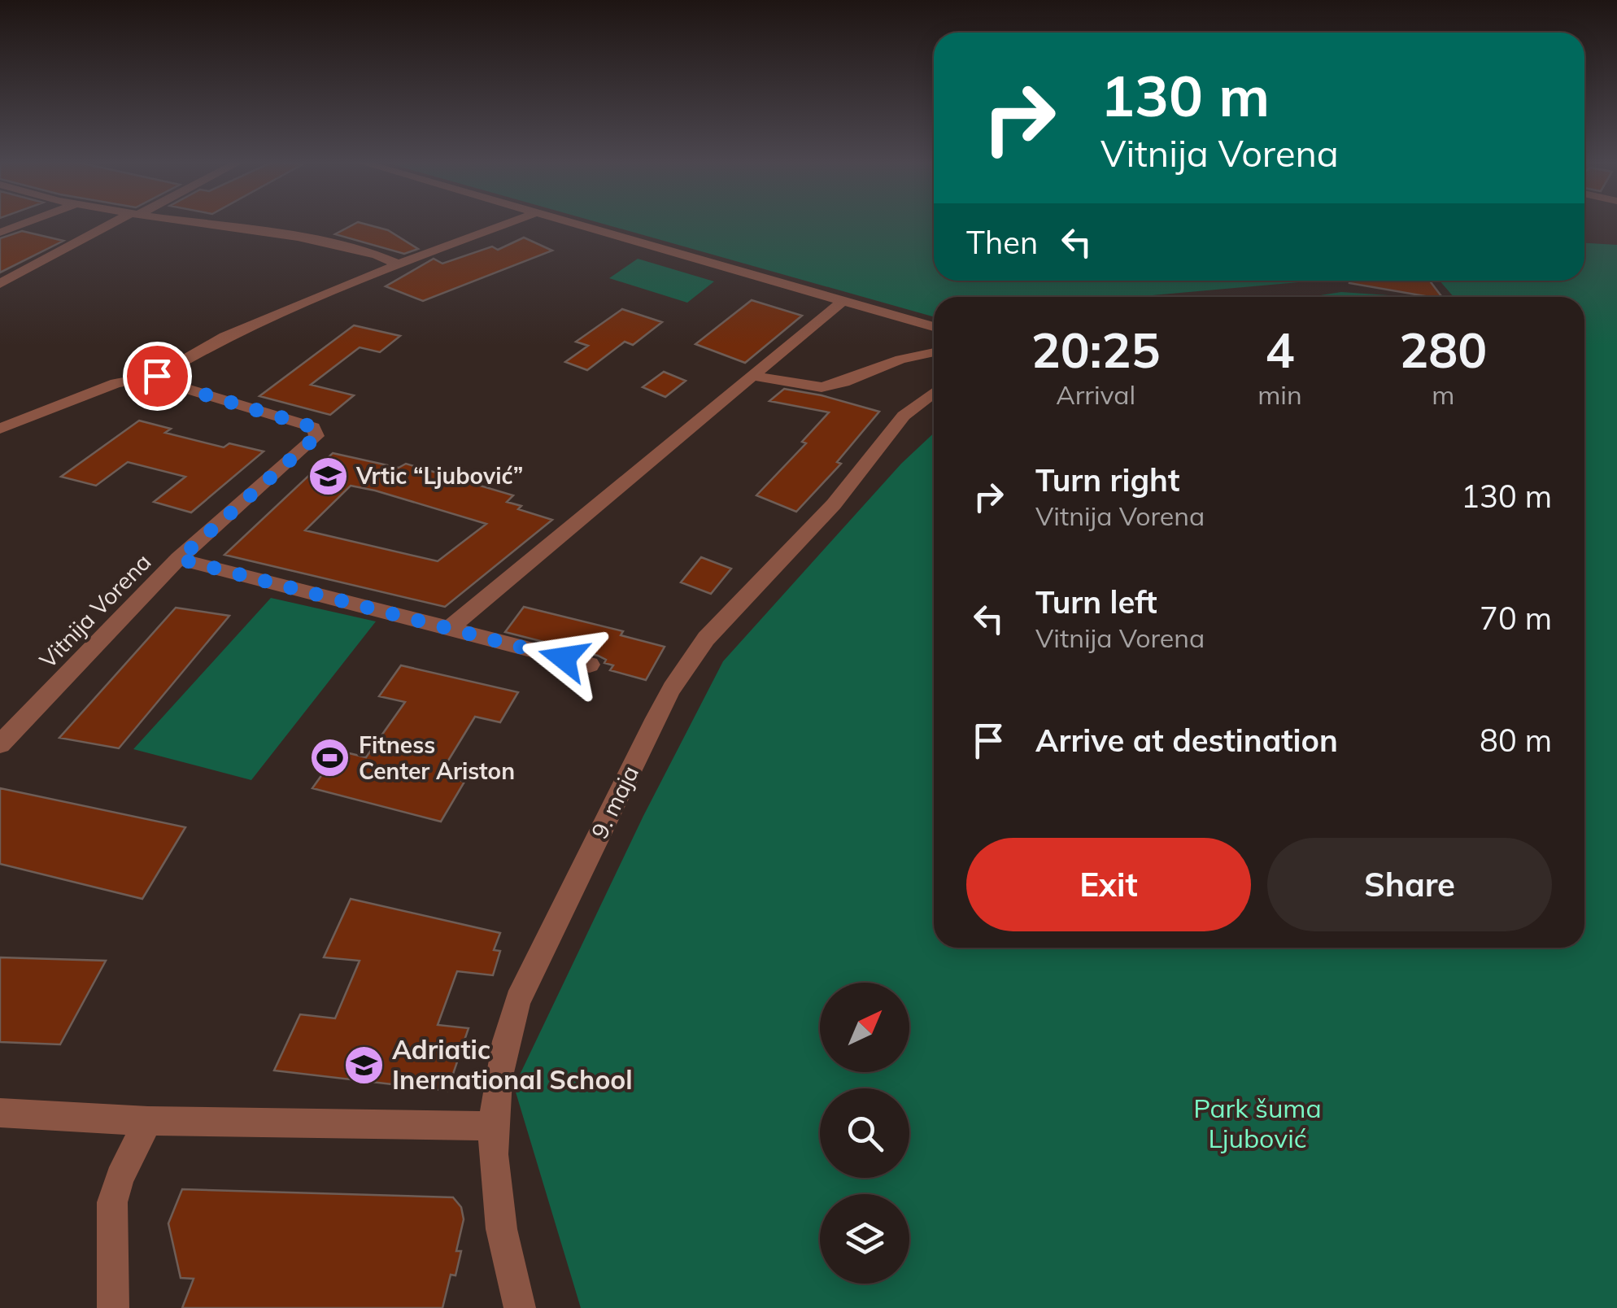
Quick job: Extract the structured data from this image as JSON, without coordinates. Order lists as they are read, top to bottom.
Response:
{
  "streets": {
    "street": ["Vitnija Vorena", "9. maja"]
  },
  "parks": ["Park šuma Ljubović"],
  "places": {
    "school or university": ["Vrtic “Ljubović”", "Adriatic Inernational School"],
    "sports": ["Fitness Center Ariston"]
  },
  "north": "top right",
  "page": {
    "turn": ["130 m", "Vitnija Vorena"],
    "then": "Then",
    "eta": [
      "20:25",
      "Arrival",
      "4",
      "min",
      "280",
      "m"
    ],
    "list": [
      {
        "name": "Turn right",
        "note": "Vitnija Vorena",
        "value": "130 m"
      },
      {
        "name": "Turn left",
        "note": "Vitnija Vorena",
        "value": "70 m"
      },
      {
        "name": "Arrive at destination",
        "value": "80 m"
      }
    ],
    "buttons": ["Exit", "Share"]
  }
}
